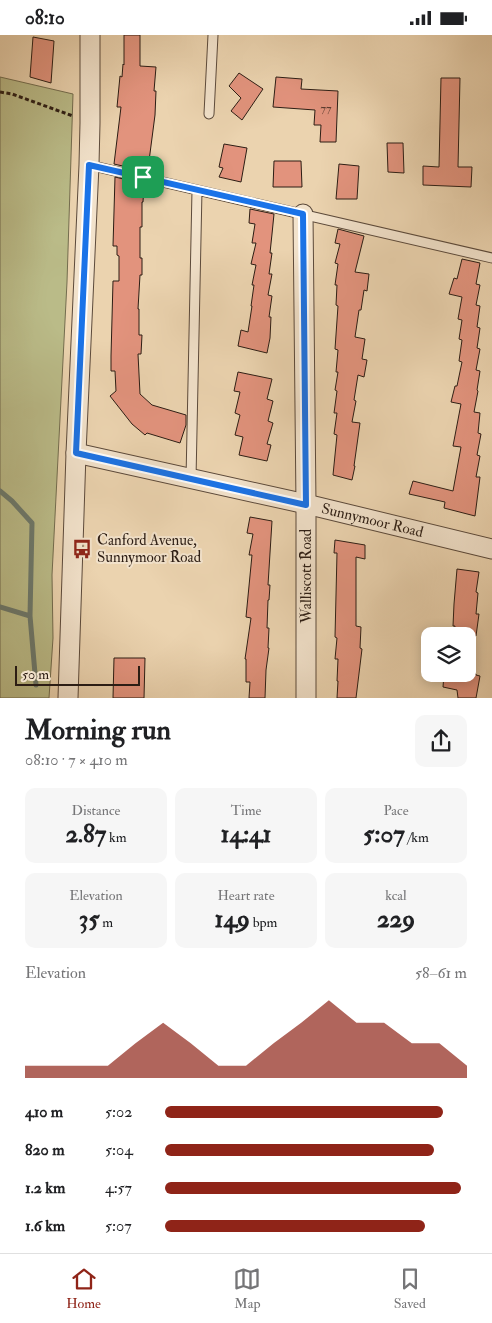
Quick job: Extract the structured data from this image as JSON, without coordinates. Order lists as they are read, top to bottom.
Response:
{
  "streets": {
    "street": ["Sunnymoor Road", "Walliscott Road"]
  },
  "crossings": [
    ["Sunnymoor Road", "Walliscott Road"]
  ],
  "places": {
    "bus stop": ["Canford Avenue, Sunnymoor Road"]
  },
  "house_numbers": ["77"],
  "scale_bar": "50 m",
  "page": {
    "status": "08:10",
    "scale": "50 m",
    "heading": ["Morning run", "08:10 · 7 × 410 m"],
    "stats": [
      ["Distance", "2.87 km"],
      ["Time", "14:41"],
      ["Pace", "5:07 /km"],
      ["Elevation", "35 m"],
      ["Heart rate", "149 bpm"],
      ["kcal", "229"]
    ],
    "chart": ["Elevation", "58–61 m"],
    "list": [
      {
        "name": "410 m",
        "note": "5:02"
      },
      {
        "name": "820 m",
        "note": "5:04"
      },
      {
        "name": "1.2 km",
        "note": "4:57"
      },
      {
        "name": "1.6 km",
        "note": "5:07"
      }
    ],
    "tabs": ["Home", "Map", "Saved"]
  }
}
